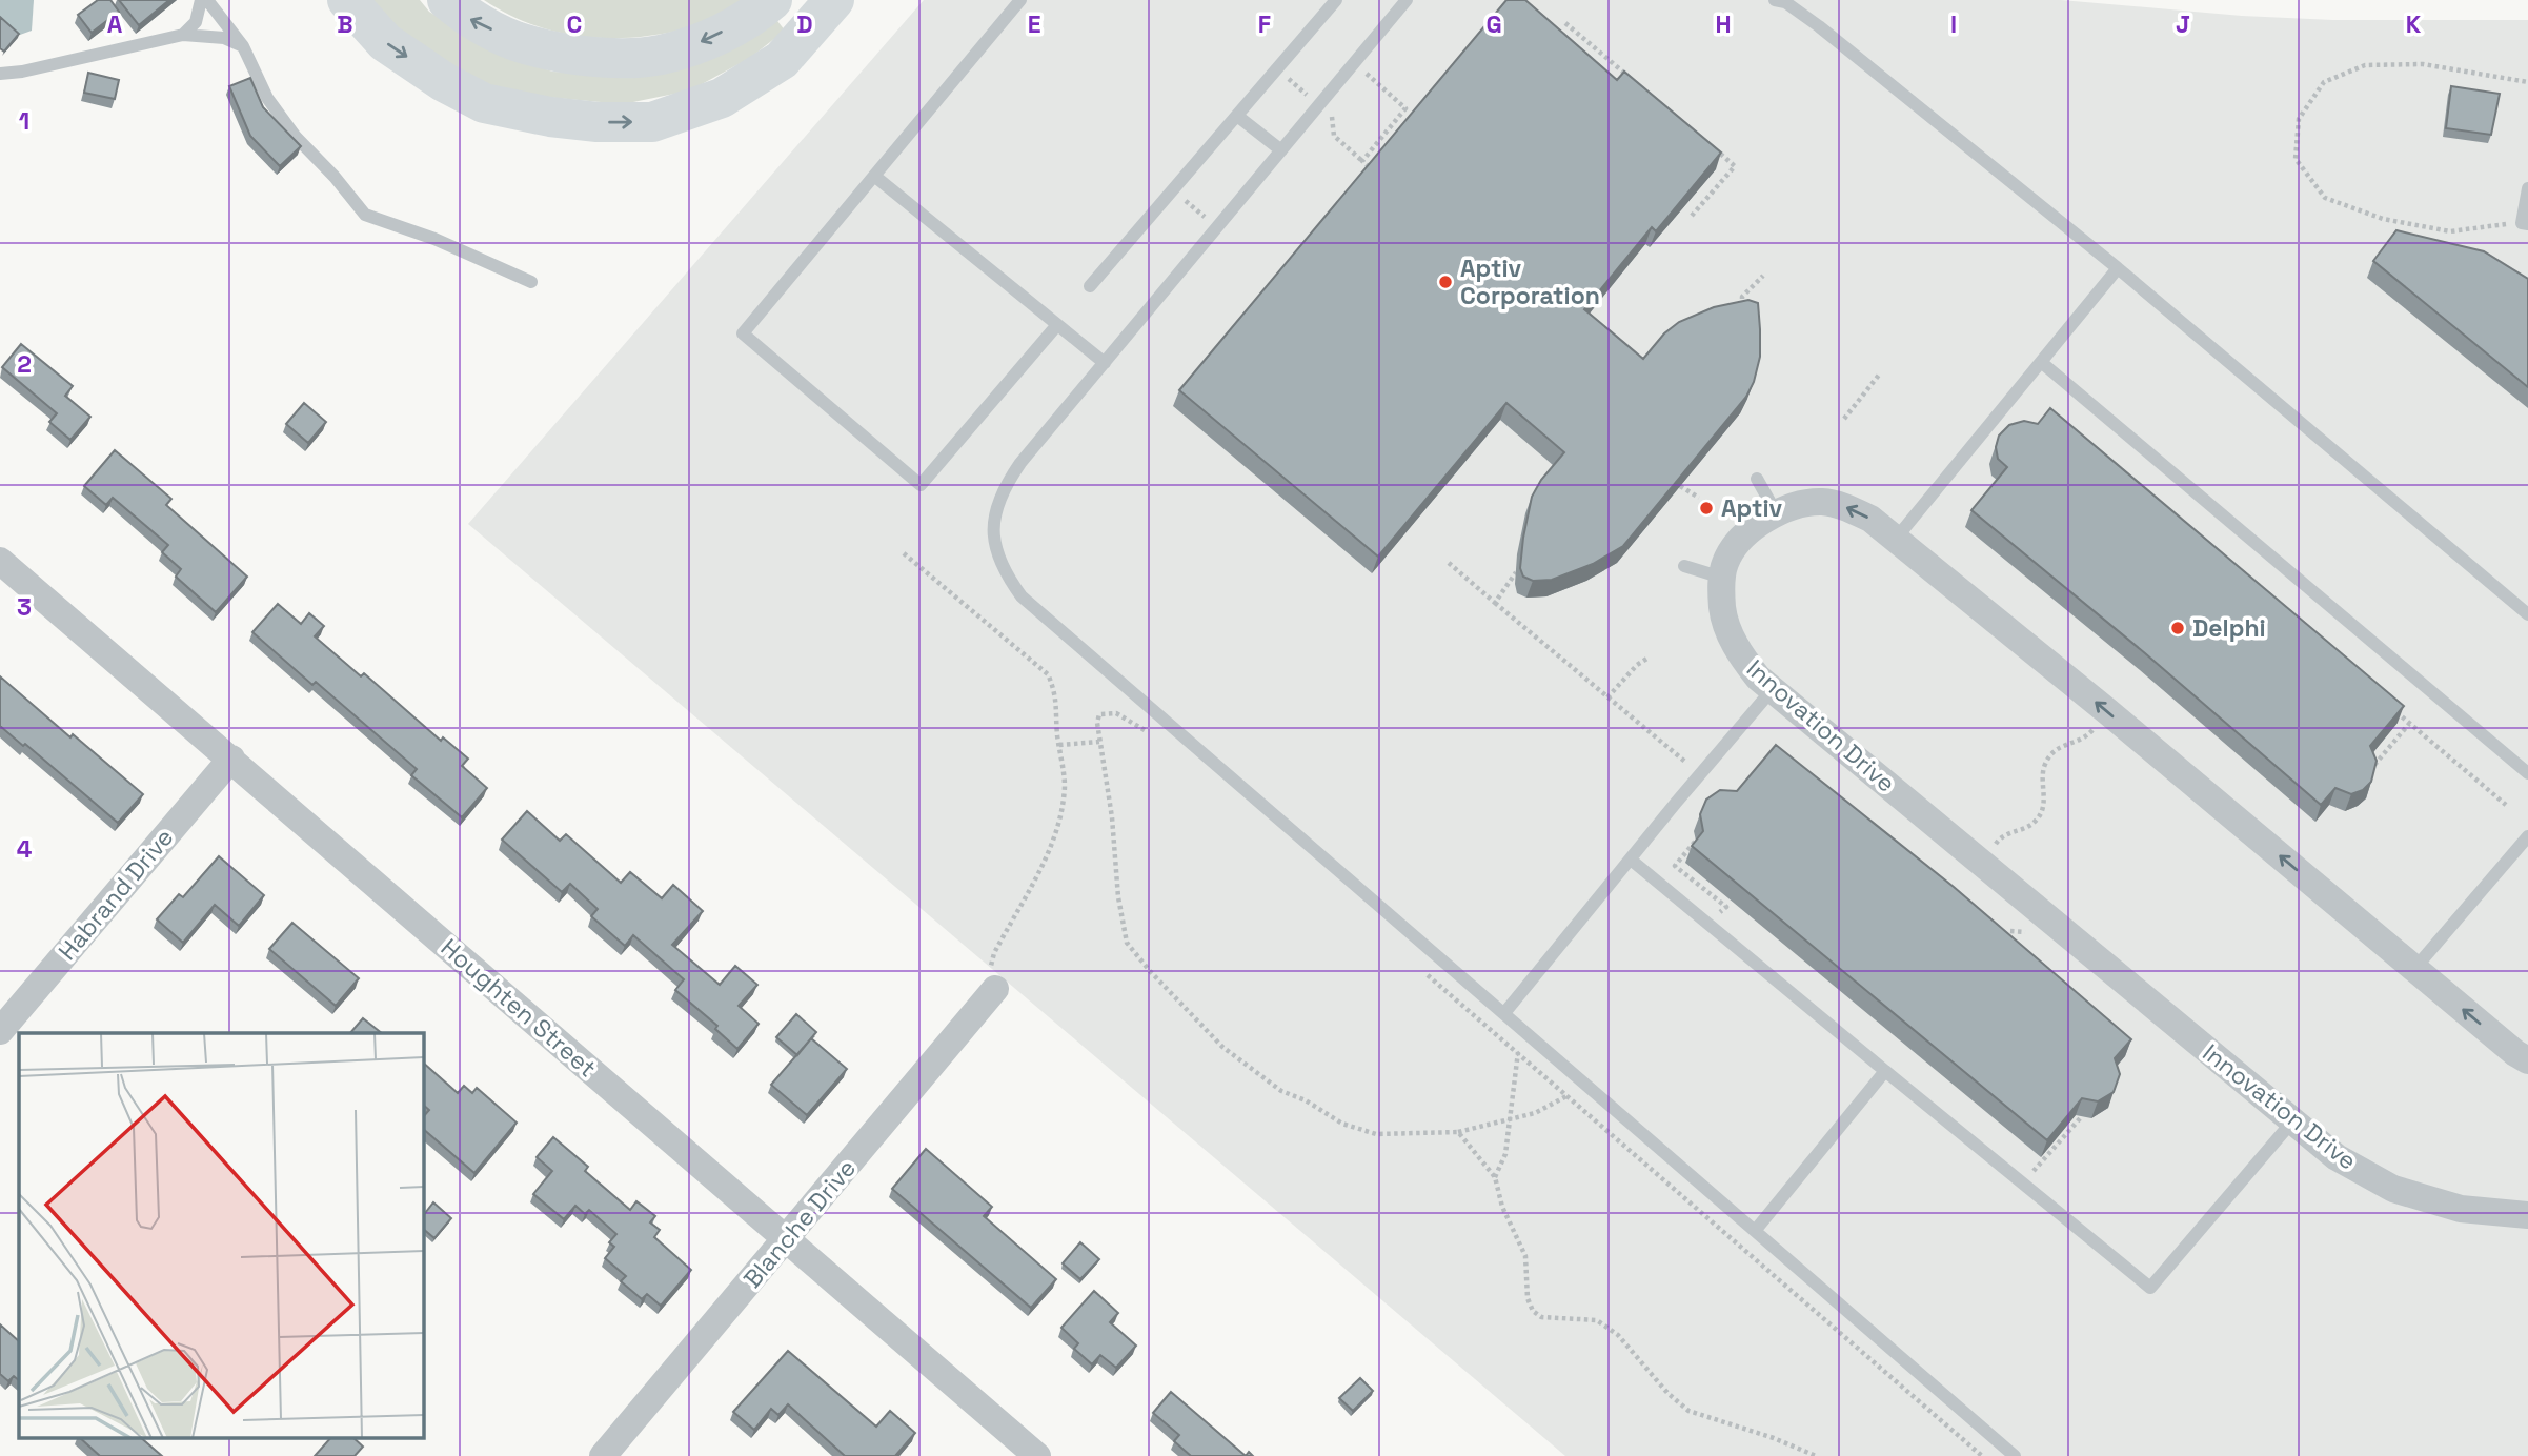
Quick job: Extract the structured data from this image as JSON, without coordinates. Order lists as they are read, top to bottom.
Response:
{
  "streets": {
    "street": [
      "Innovation Drive",
      "Habrand Drive",
      "Houghten Street",
      "Blanche Drive"
    ]
  },
  "crossings": [
    ["Habrand Drive", "Houghten Street"],
    ["Houghten Street", "Blanche Drive"]
  ],
  "places": ["Aptiv Corporation", "Aptiv", "Delphi"],
  "grid": {
    "columns": [
      "A",
      "B",
      "C",
      "D",
      "E",
      "F",
      "G",
      "H",
      "I",
      "J",
      "K"
    ],
    "rows": [
      "1",
      "2",
      "3",
      "4"
    ]
  }
}
